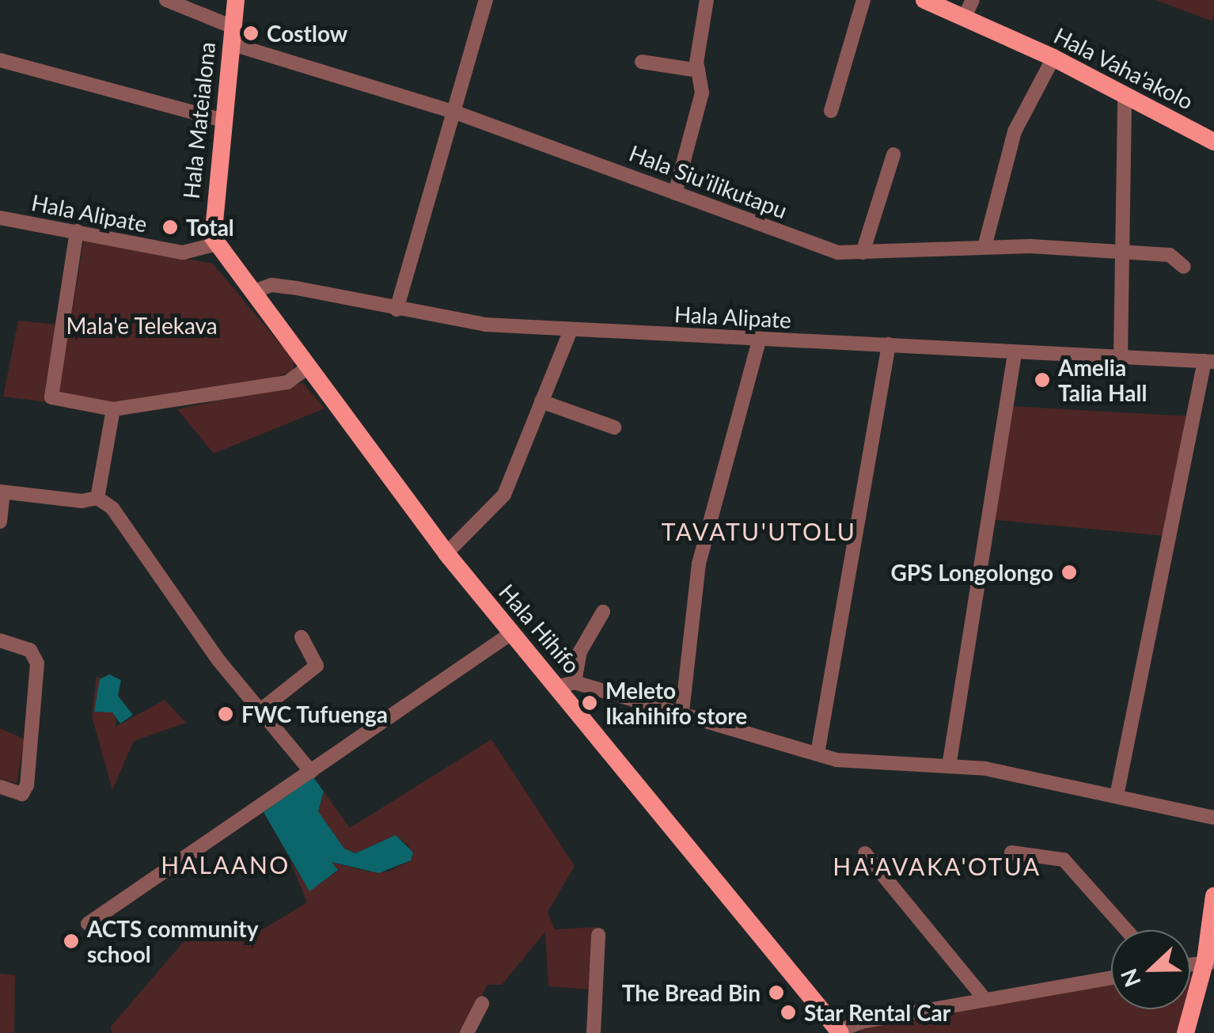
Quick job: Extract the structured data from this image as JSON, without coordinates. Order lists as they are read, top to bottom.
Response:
{
  "streets": {
    "main road": ["Hala Vaha'akolo", "Hala Mateialona", "Hala Hihifo"],
    "street": ["Hala Siu'ilikutapu", "Hala Alipate"]
  },
  "crossings": [
    ["Hala Mateialona", "Hala Siu'ilikutapu"],
    ["Hala Mateialona", "Hala Alipate"],
    ["Hala Mateialona", "Hala Hihifo"],
    ["Hala Alipate", "Hala Hihifo"]
  ],
  "districts": ["TAVATU'UTOLU", "HALAANO", "HA'AVAKA'OTUA"],
  "parks": ["Mala'e Telekava"],
  "places": [
    "Costlow",
    "Total",
    "Amelia Talia Hall",
    "GPS Longolongo",
    "Meleto Ikahihifo store",
    "FWC Tufuenga",
    "ACTS community school",
    "The Bread Bin",
    "Star Rental Car"
  ],
  "north": "left"
}
